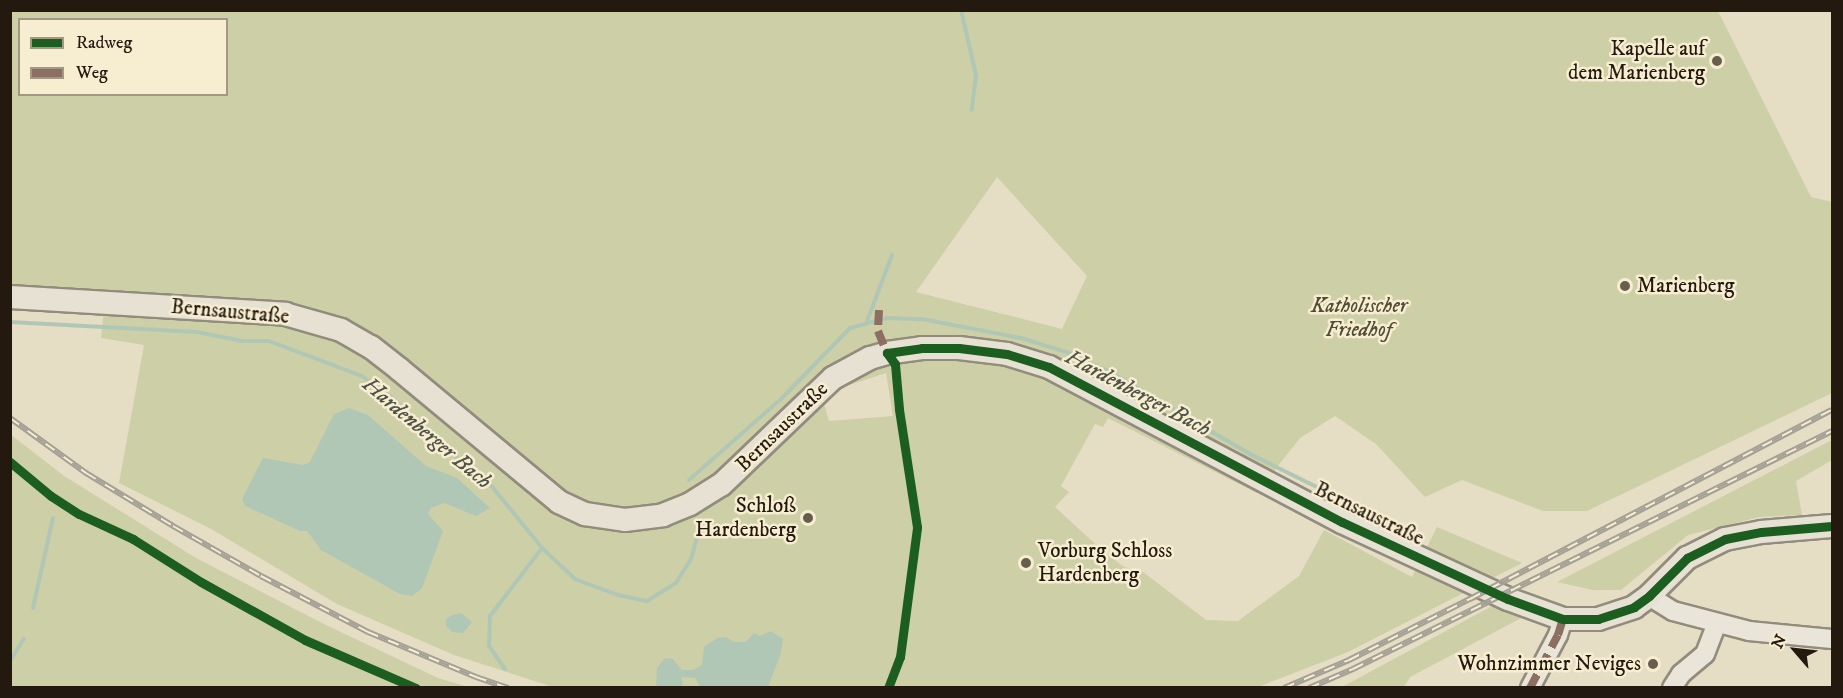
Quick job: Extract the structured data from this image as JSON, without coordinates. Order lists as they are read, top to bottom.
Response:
{
  "streets": {
    "main road": ["Bernsaustraße"]
  },
  "water": ["Hardenberger Bach"],
  "parks": ["Katholischer Friedhof"],
  "places": [
    "Kapelle auf dem Marienberg",
    "Marienberg",
    "Schloß Hardenberg",
    "Vorburg Schloss Hardenberg",
    "Wohnzimmer Neviges"
  ],
  "legend": ["Radweg", "Weg"],
  "north": "top left"
}
